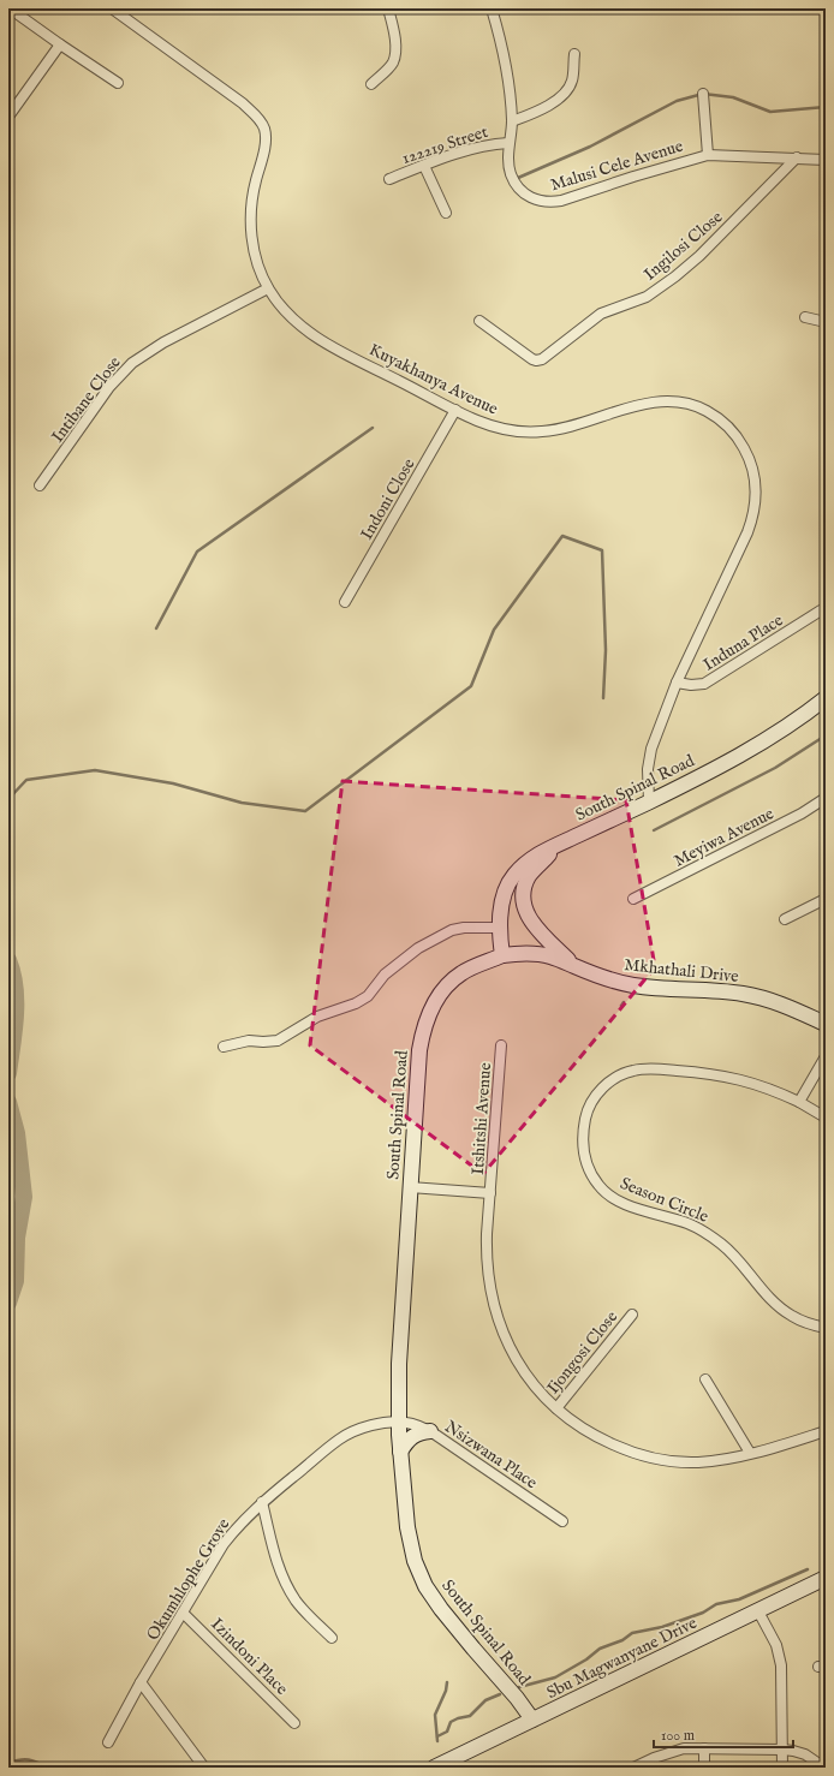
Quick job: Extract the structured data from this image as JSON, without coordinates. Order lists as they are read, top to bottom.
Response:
{
  "streets": {
    "street": [
      "122219 Street",
      "Malusi Cele Avenue",
      "Ingilosi Close",
      "Kuyakhanya Avenue",
      "Intibane Close",
      "Indoni Close",
      "Induna Place",
      "South Spinal Road",
      "Meyiwa Avenue",
      "Mkhathali Drive",
      "Itshitshi Avenue",
      "Season Circle",
      "Ijongosi Close",
      "Nsizwana Place",
      "Okumhlophe Grove",
      "Izindoni Place",
      "Sbu Magwanyane Drive"
    ]
  },
  "crossings": [
    ["122219 Street", "Malusi Cele Avenue"],
    ["Malusi Cele Avenue", "Ingilosi Close"],
    ["Kuyakhanya Avenue", "Intibane Close"],
    ["Kuyakhanya Avenue", "Indoni Close"],
    ["Kuyakhanya Avenue", "Induna Place"],
    ["Kuyakhanya Avenue", "South Spinal Road"],
    ["South Spinal Road", "Mkhathali Drive"],
    ["South Spinal Road", "Itshitshi Avenue"],
    ["South Spinal Road", "Nsizwana Place"],
    ["South Spinal Road", "Okumhlophe Grove"],
    ["South Spinal Road", "Sbu Magwanyane Drive"],
    ["Itshitshi Avenue", "Ijongosi Close"],
    ["Nsizwana Place", "Okumhlophe Grove"],
    ["Okumhlophe Grove", "Izindoni Place"]
  ],
  "scale_bar": "100 m"
}
